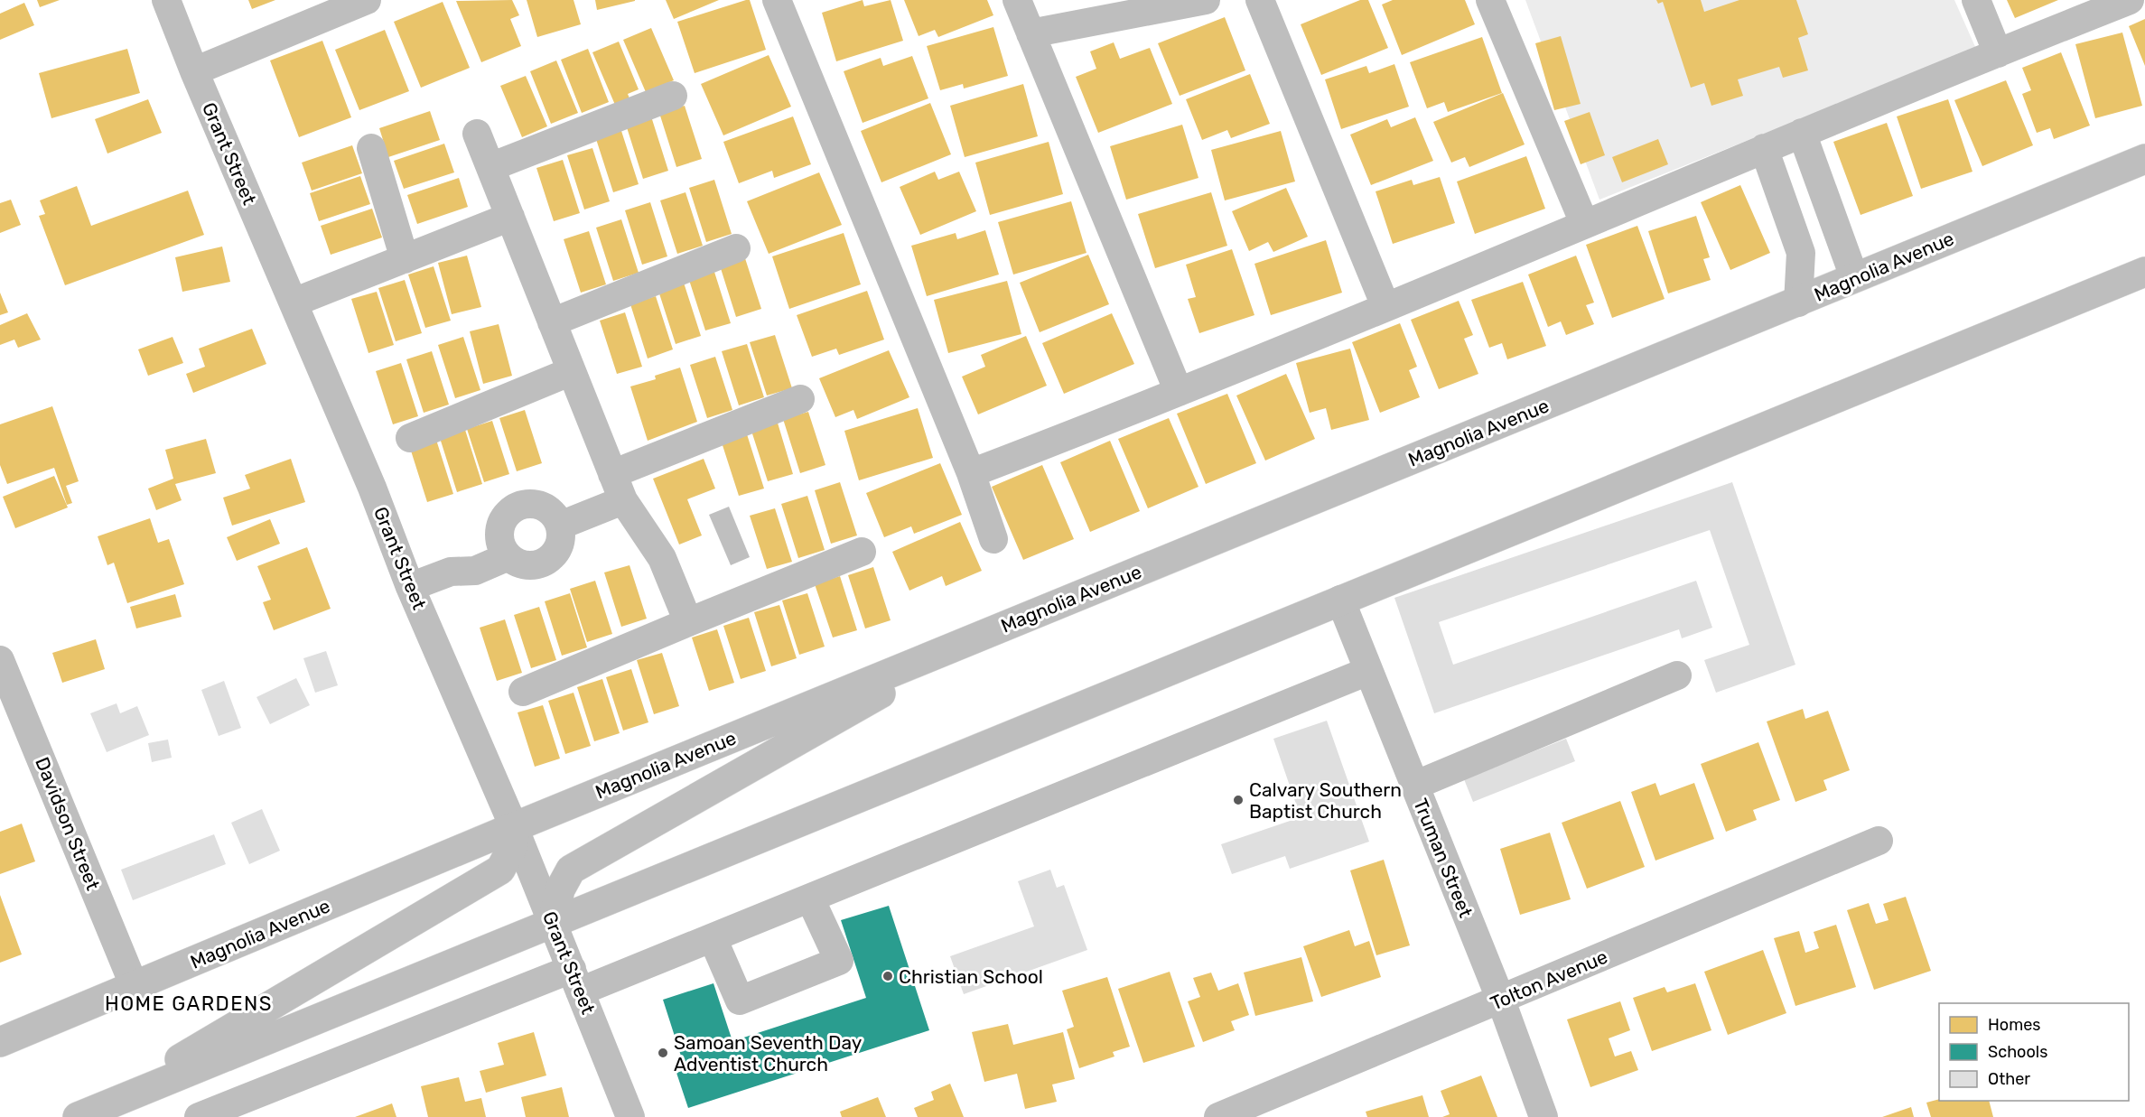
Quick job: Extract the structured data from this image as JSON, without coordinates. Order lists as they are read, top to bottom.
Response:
{
  "streets": {
    "main road": ["Magnolia Avenue"],
    "street": [
      "Grant Street",
      "Davidson Street",
      "Truman Street",
      "Tolton Avenue"
    ]
  },
  "crossings": [
    ["Grant Street", "Magnolia Avenue"],
    ["Magnolia Avenue", "Davidson Street"],
    ["Truman Street", "Tolton Avenue"]
  ],
  "districts": ["HOME GARDENS"],
  "places": ["Calvary Southern Baptist Church", "Christian School", "Samoan Seventh Day Adventist Church"],
  "legend": ["Homes", "Schools", "Other"]
}
